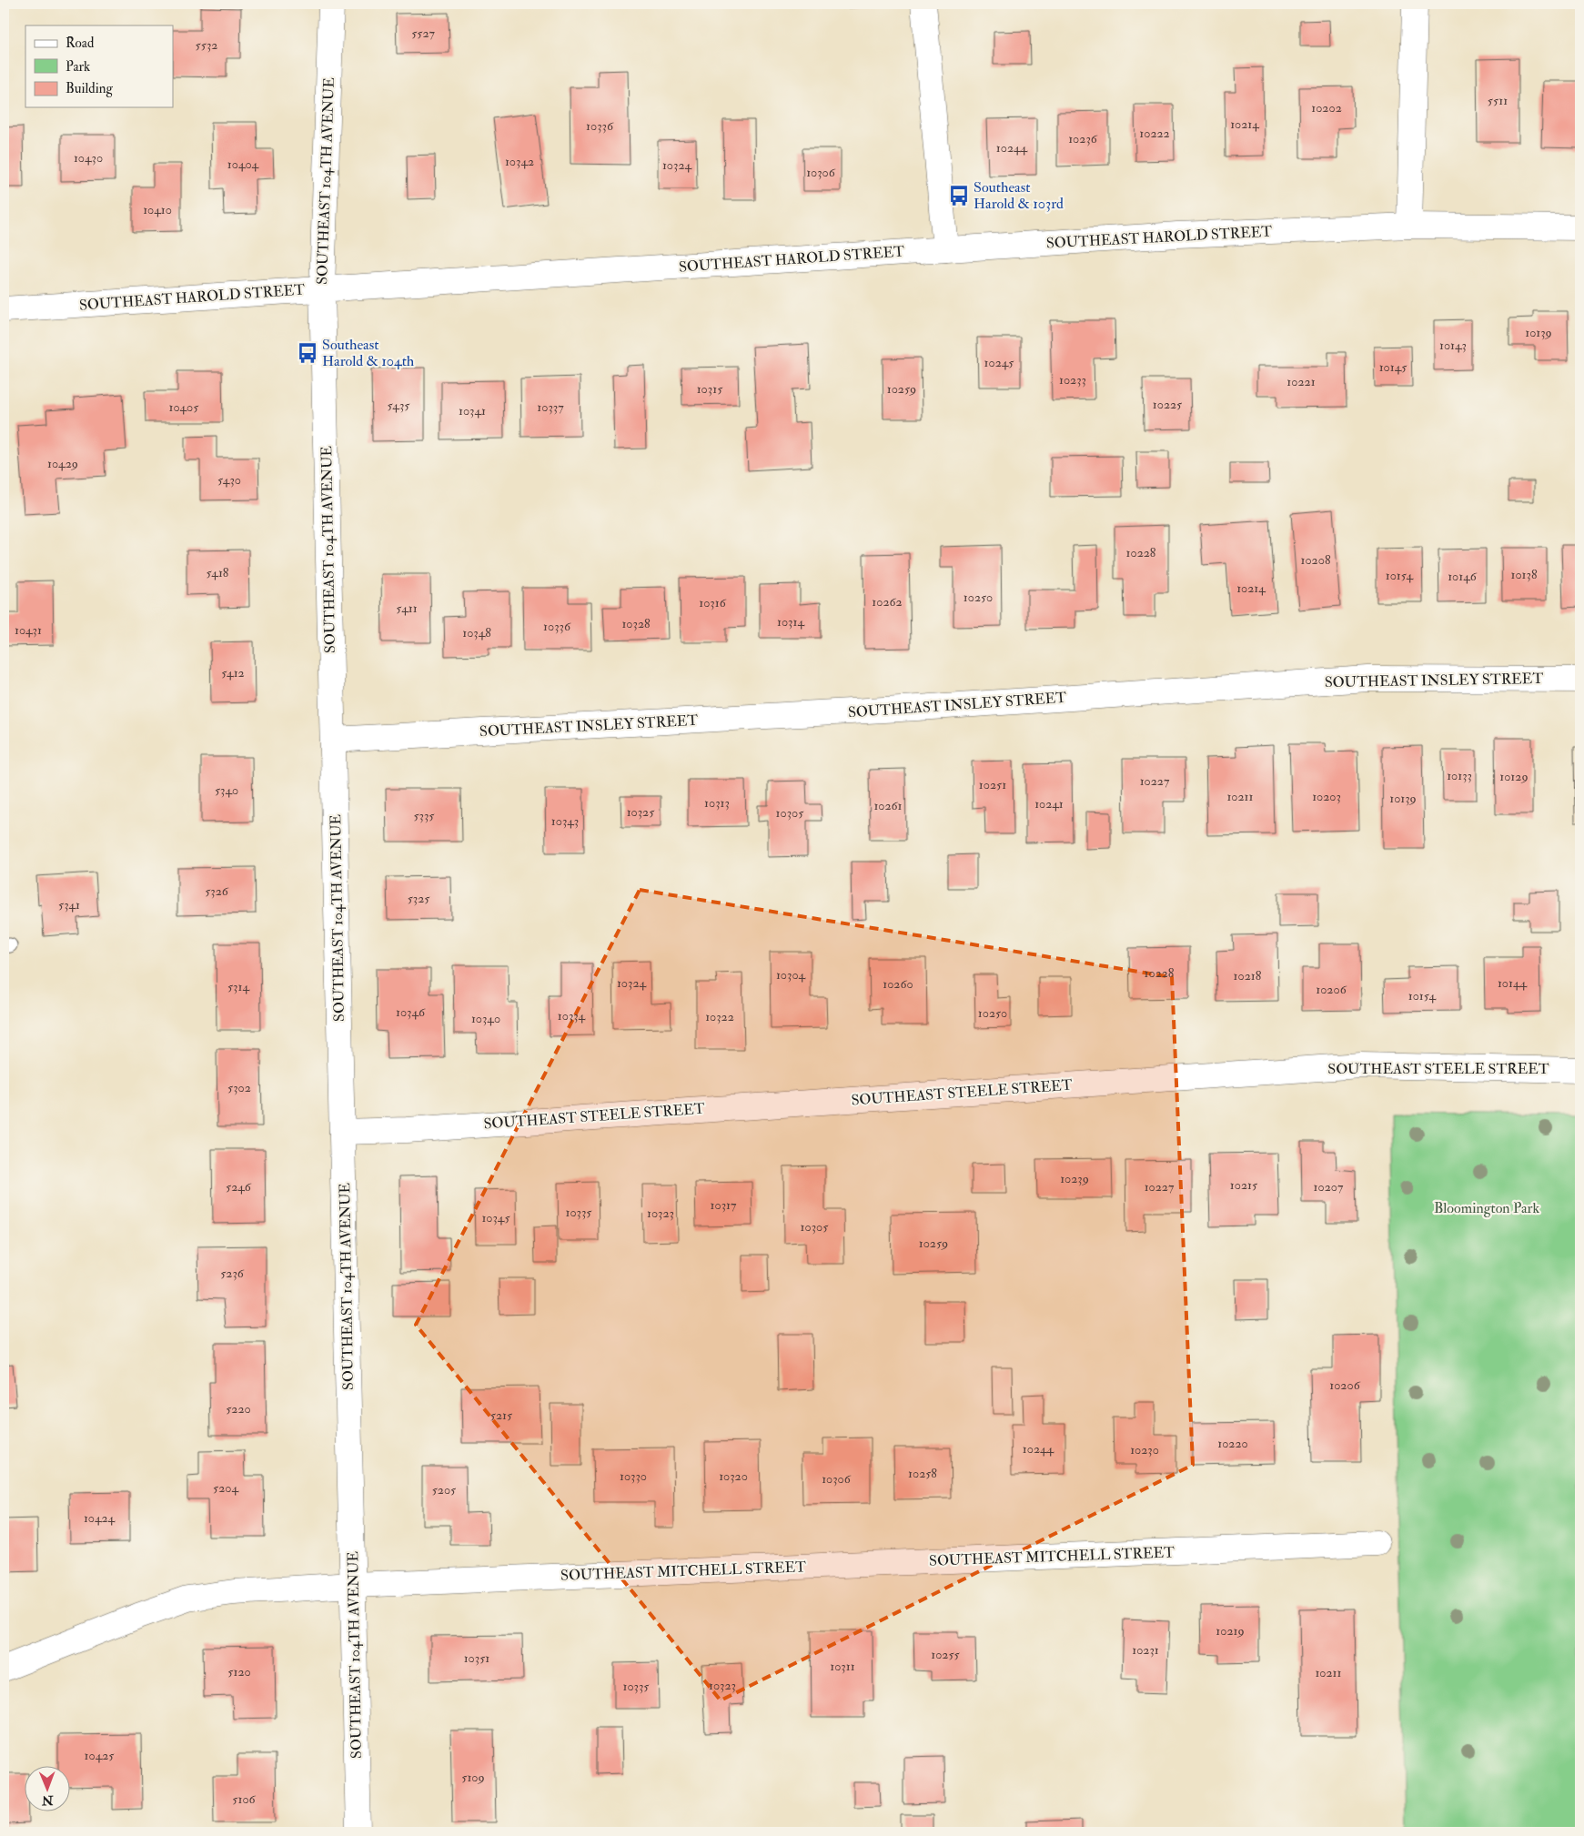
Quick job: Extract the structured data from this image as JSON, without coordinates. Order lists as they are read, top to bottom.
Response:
{
  "streets": {
    "street": [
      "SOUTHEAST 104TH AVENUE",
      "SOUTHEAST HAROLD STREET",
      "SOUTHEAST INSLEY STREET",
      "SOUTHEAST STEELE STREET",
      "SOUTHEAST MITCHELL STREET"
    ]
  },
  "crossings": [
    ["SOUTHEAST 104TH AVENUE", "SOUTHEAST HAROLD STREET"],
    ["SOUTHEAST 104TH AVENUE", "SOUTHEAST INSLEY STREET"],
    ["SOUTHEAST 104TH AVENUE", "SOUTHEAST STEELE STREET"],
    ["SOUTHEAST 104TH AVENUE", "SOUTHEAST MITCHELL STREET"]
  ],
  "parks": ["Bloomington Park"],
  "places": {
    "bus stop": ["Southeast Harold & 103rd", "Southeast Harold & 104th"]
  },
  "house_numbers": [
    "5527",
    "5532",
    "5511",
    "10202",
    "10214",
    "10336",
    "10222",
    "10236",
    "10244",
    "10430",
    "10342",
    "10404",
    "10324",
    "10306",
    "10410",
    "10139",
    "10143",
    "10245",
    "10145",
    "10233",
    "10221",
    "10315",
    "10259",
    "10225",
    "5435",
    "10405",
    "10337",
    "10341",
    "10429",
    "5430",
    "10228",
    "10208",
    "5418",
    "10138",
    "10154",
    "10146",
    "10214",
    "10250",
    "10262",
    "10316",
    "5411",
    "10314",
    "10328",
    "10336",
    "10431",
    "10348",
    "5412",
    "10133",
    "10129",
    "10227",
    "10251",
    "5340",
    "10211",
    "10203",
    "10139",
    "10313",
    "10241",
    "10261",
    "10325",
    "10305",
    "5335",
    "10343",
    "5326",
    "5325",
    "5341",
    "10228",
    "10304",
    "10218",
    "10324",
    "10144",
    "10260",
    "5314",
    "10206",
    "10154",
    "10346",
    "10250",
    "10334",
    "10322",
    "10340",
    "5302",
    "10239",
    "10215",
    "5246",
    "10227",
    "10207",
    "10317",
    "10335",
    "10323",
    "10345",
    "10305",
    "10259",
    "5236",
    "10206",
    "5220",
    "5215",
    "10220",
    "10244",
    "10230",
    "10258",
    "10330",
    "10320",
    "10306",
    "5204",
    "5205",
    "10424",
    "10219",
    "10231",
    "10255",
    "10351",
    "10311",
    "5120",
    "10211",
    "10323",
    "10335",
    "10425",
    "5109",
    "5106"
  ],
  "legend": ["Road", "Park", "Building"],
  "north": "bottom"
}
